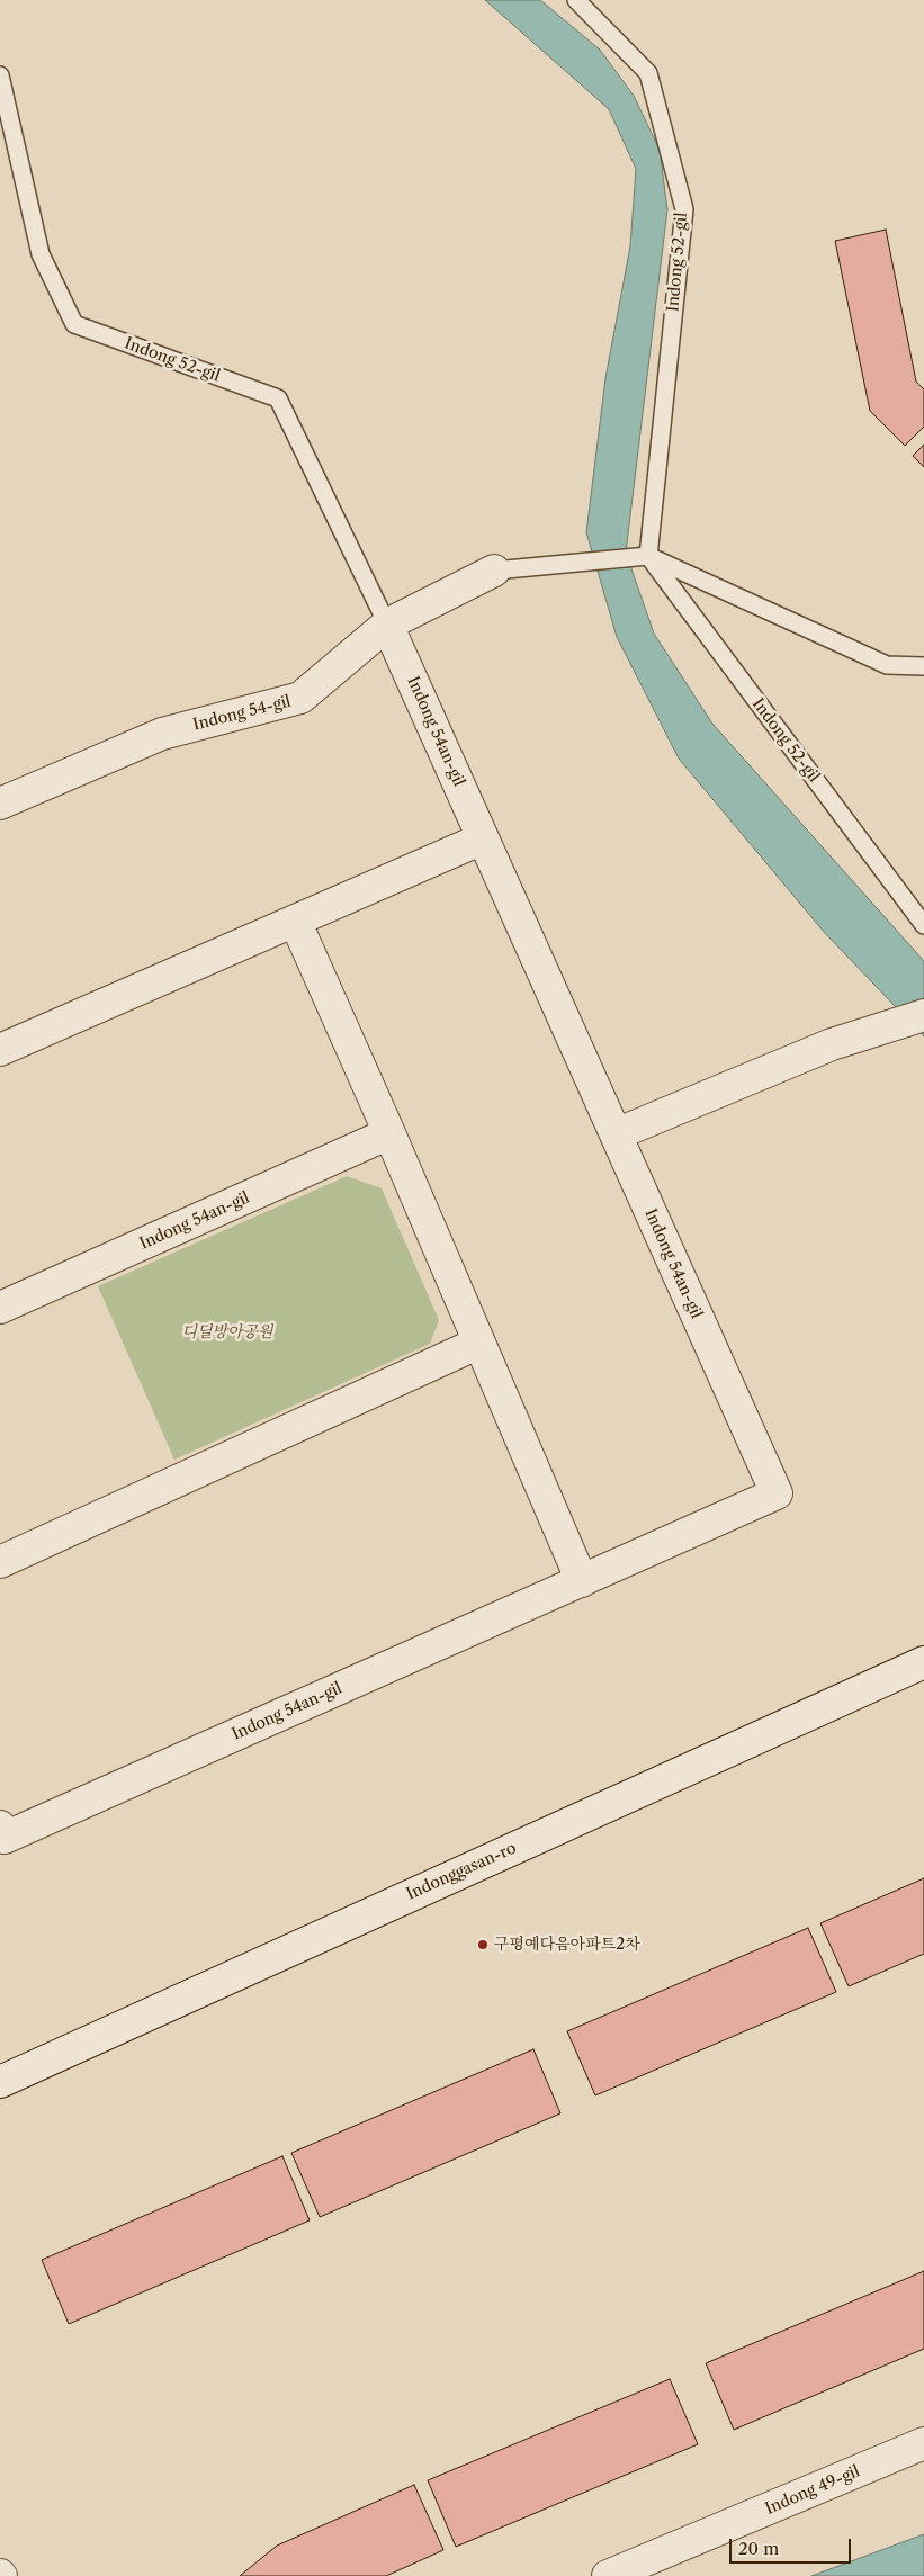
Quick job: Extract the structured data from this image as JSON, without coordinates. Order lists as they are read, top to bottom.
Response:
{
  "streets": {
    "street": [
      "Indong 54-gil",
      "Indong 54an-gil",
      "Indonggasan-ro",
      "Indong 49-gil"
    ],
    "lane": ["Indong 52-gil"]
  },
  "crossings": [
    ["Indong 52-gil", "Indong 54-gil"],
    ["Indong 52-gil", "Indong 54an-gil"],
    ["Indong 54-gil", "Indong 54an-gil"]
  ],
  "parks": ["디딜방아공원"],
  "places": ["구평예다음아파트2차"],
  "scale_bar": "20 m"
}
